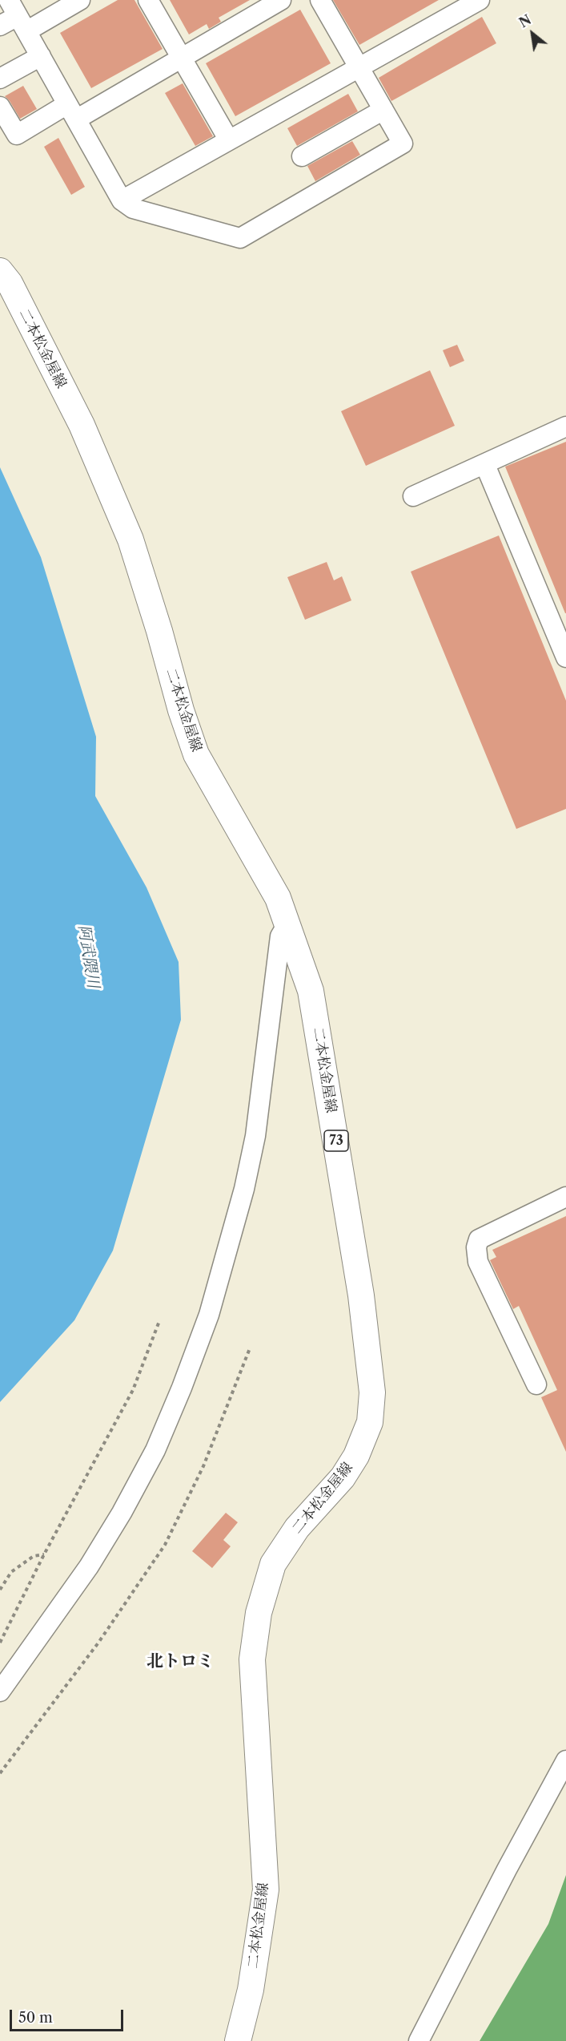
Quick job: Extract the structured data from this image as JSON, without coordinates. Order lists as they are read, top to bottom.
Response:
{
  "streets": {
    "main road": ["二本松金屋線", "73"]
  },
  "districts": ["北トロミ"],
  "water": ["阿武隈川"],
  "scale_bar": "50 m",
  "north": "top left"
}
